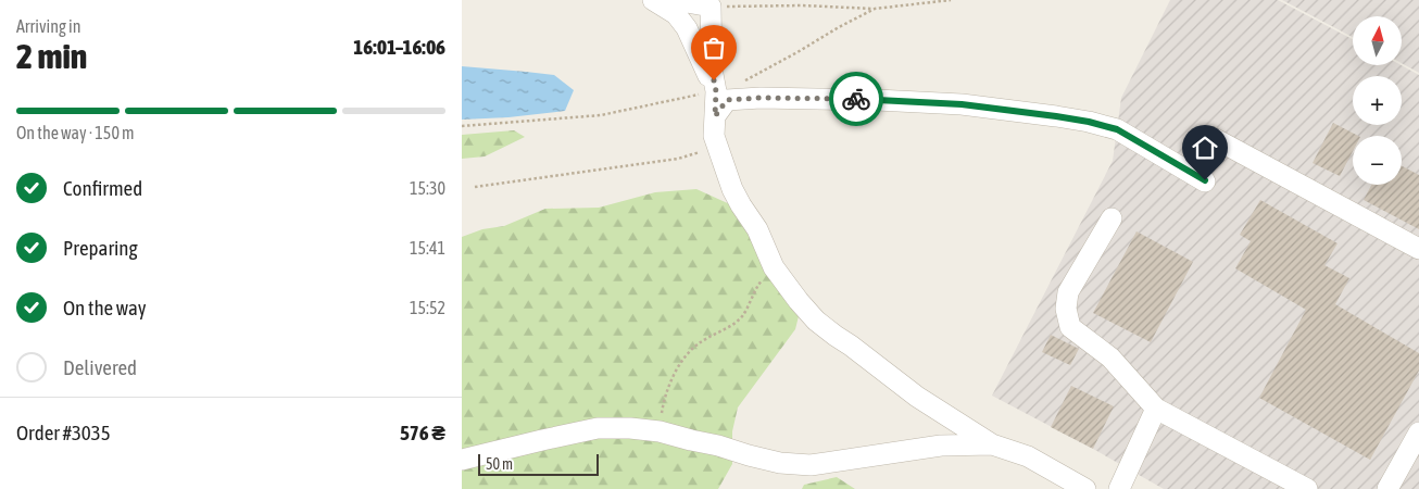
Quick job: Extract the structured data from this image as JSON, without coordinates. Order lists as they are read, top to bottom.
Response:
{
  "scale_bar": "50 m",
  "north": "top",
  "page": {
    "heading": ["2 min", "Arriving in", "16:01–16:06"],
    "panel": ["Order #3035", "576 ₴"],
    "map_buttons": ["+", "−"],
    "bar": "On the way · 150 m",
    "list": [
      ["Confirmed", "15:30"],
      ["Preparing", "15:41"],
      ["On the way", "15:52"],
      "Delivered"
    ],
    "scale": "50 m"
  }
}
